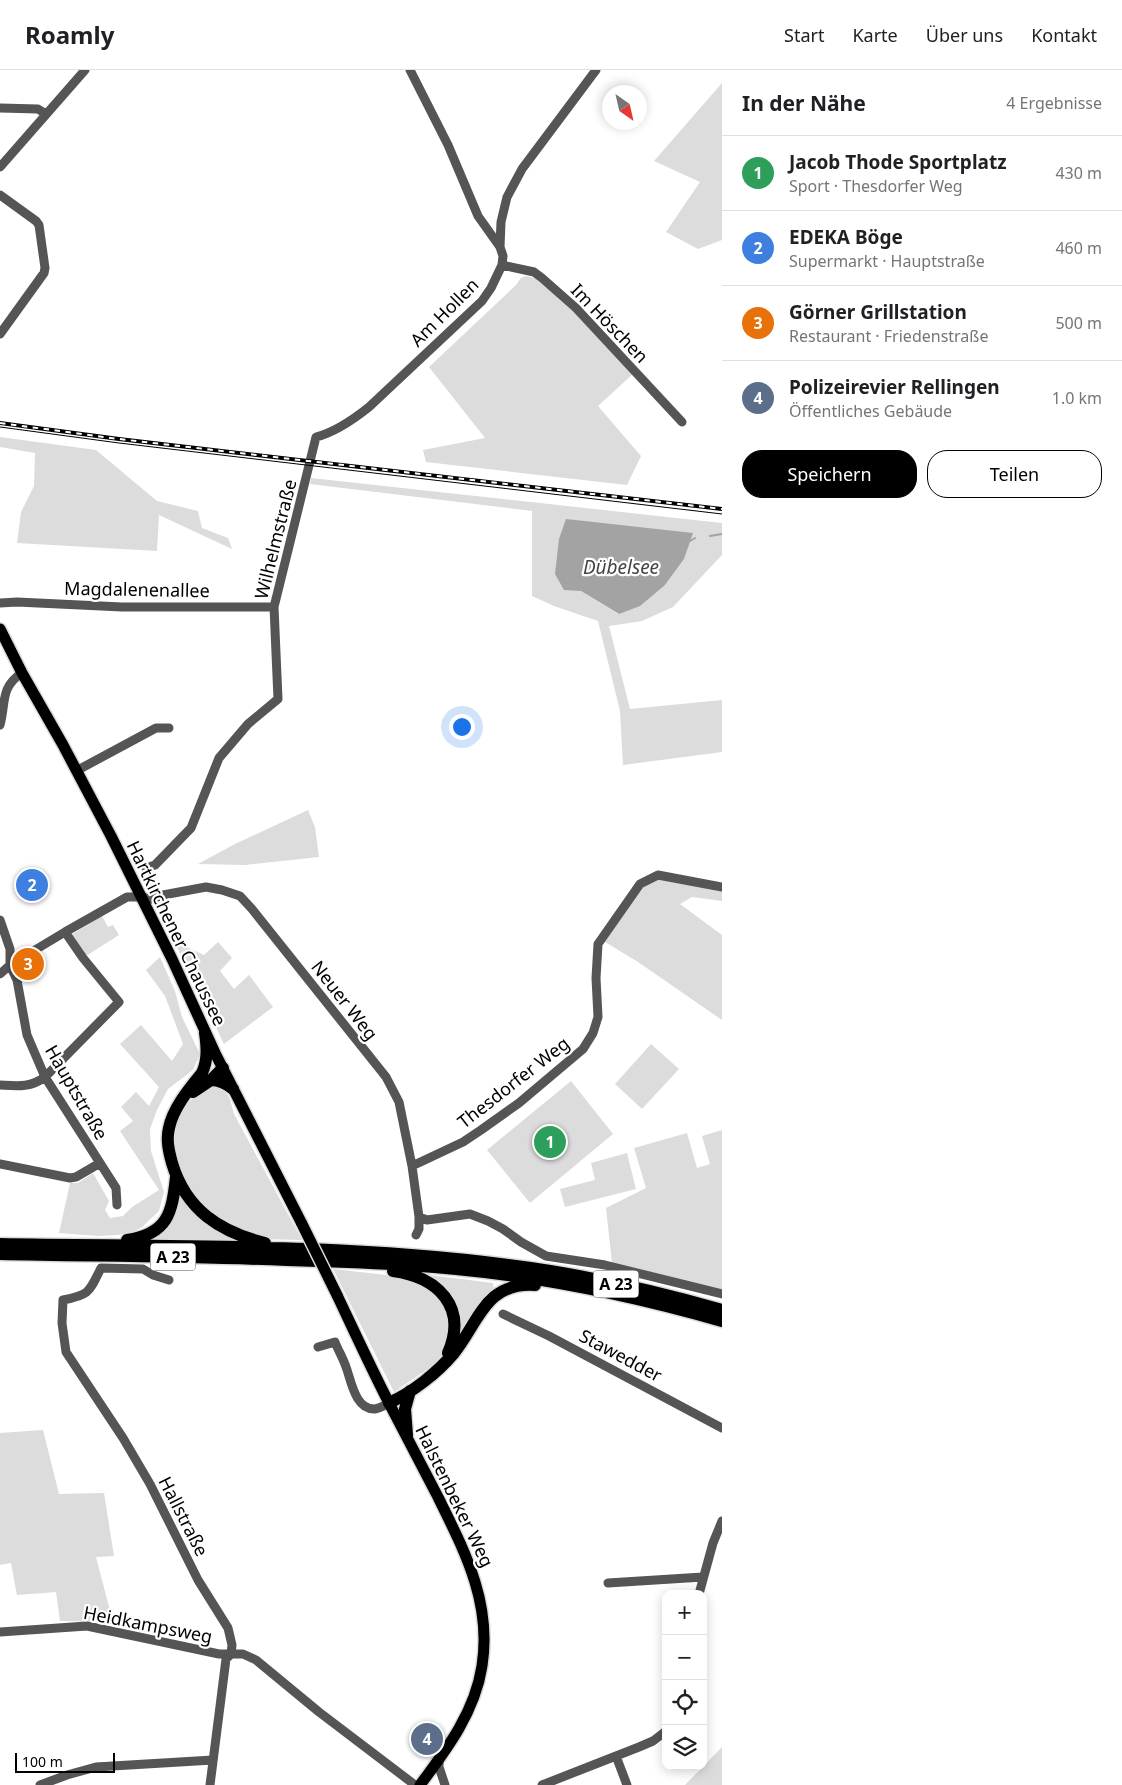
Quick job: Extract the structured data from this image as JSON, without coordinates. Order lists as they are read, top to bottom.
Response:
{
  "streets": {
    "highway": ["A 23"],
    "main road": ["Hartkirchener Chaussee", "Halstenbeker Weg"],
    "street": [
      "Am Hollen",
      "Im Höschen",
      "Wilhelmstraße",
      "Magdalenenallee",
      "Neuer Weg",
      "Thesdorfer Weg",
      "Hauptstraße",
      "Stawedder",
      "Hallstraße",
      "Heidkampsweg"
    ]
  },
  "crossings": [
    ["Am Hollen", "Im Höschen"],
    ["Am Hollen", "Wilhelmstraße"],
    ["Wilhelmstraße", "Magdalenenallee"],
    ["Hartkirchener Chaussee", "Neuer Weg"],
    ["Hartkirchener Chaussee", "Halstenbeker Weg"],
    ["Neuer Weg", "Thesdorfer Weg"],
    ["Neuer Weg", "Hauptstraße"],
    ["Hallstraße", "Heidkampsweg"]
  ],
  "water": ["Dübelsee"],
  "scale_bar": "100 m",
  "north": "bottom right",
  "page": {
    "header": "Roamly",
    "nav": [
      "Start",
      "Karte",
      "Über uns",
      "Kontakt"
    ],
    "heading": ["In der Nähe", "4 Ergebnisse"],
    "list": [
      {
        "mark": "1",
        "name": "Jacob Thode Sportplatz",
        "note": "Sport · Thesdorfer Weg",
        "value": "430 m"
      },
      {
        "mark": "2",
        "name": "EDEKA Böge",
        "note": "Supermarkt · Hauptstraße",
        "value": "460 m"
      },
      {
        "mark": "3",
        "name": "Görner Grillstation",
        "note": "Restaurant · Friedenstraße",
        "value": "500 m"
      },
      {
        "mark": "4",
        "name": "Polizeirevier Rellingen",
        "note": "Öffentliches Gebäude",
        "value": "1.0 km"
      }
    ],
    "buttons": ["Speichern", "Teilen"],
    "pins": [
      "2",
      "3",
      "1",
      "4"
    ],
    "map_buttons": ["+", "−"],
    "scale": "100 m"
  }
}
